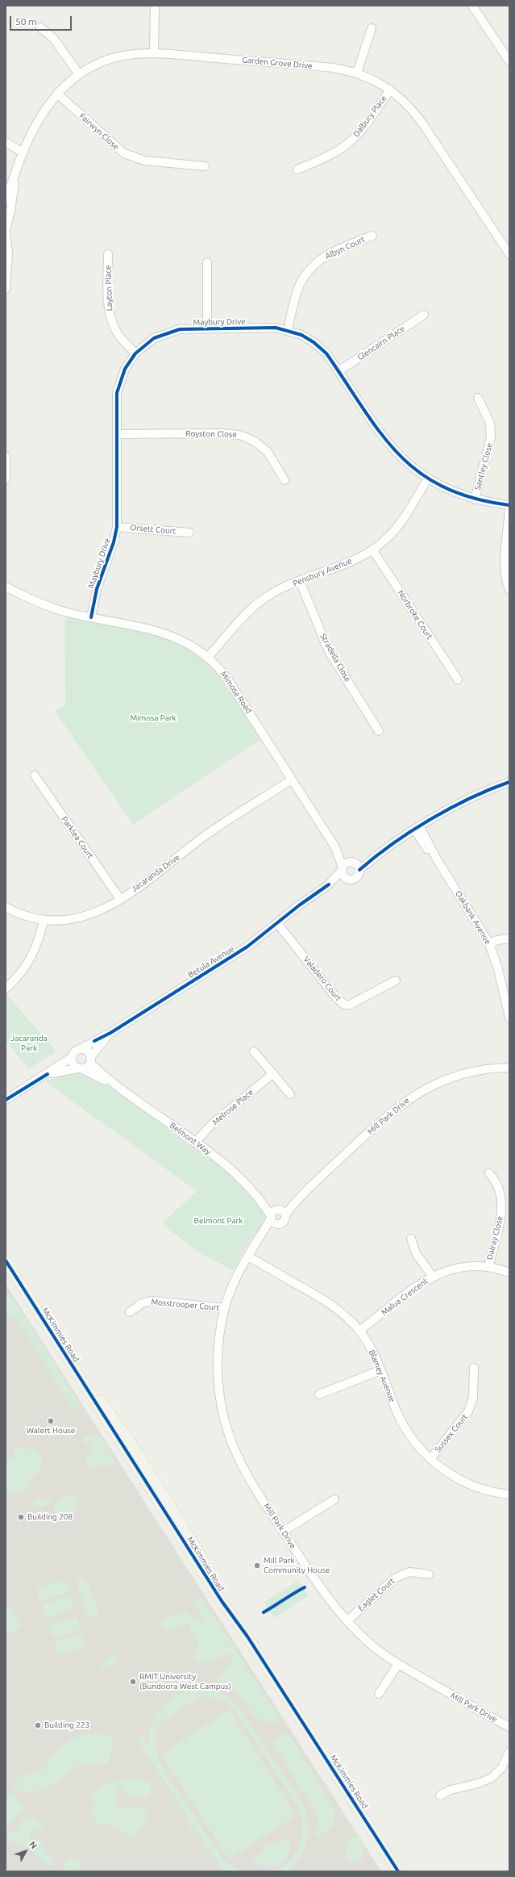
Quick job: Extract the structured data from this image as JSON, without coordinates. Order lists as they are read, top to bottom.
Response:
{
  "streets": {
    "main road": ["McKimmies Road"],
    "street": [
      "Garden Grove Drive",
      "Dalbury Place",
      "Fairwyn Close",
      "Albyn Court",
      "Layton Place",
      "Maybury Drive",
      "Glencairn Place",
      "Royston Close",
      "Santley Close",
      "Orsett Court",
      "Pensbury Avenue",
      "Norbroke Court",
      "Stradella Close",
      "Mimosa Road",
      "Parklea Court",
      "Jacaranda Drive",
      "Oakbank Avenue",
      "Betula Avenue",
      "Valadero Court",
      "Melrose Place",
      "Mill Park Drive",
      "Belmont Way",
      "Dalray Close",
      "Malua Crescent",
      "Mosstrooper Court",
      "Blamey Avenue",
      "Sussex Court",
      "Eaglet Court"
    ]
  },
  "crossings": [
    ["Garden Grove Drive", "Dalbury Place"],
    ["Garden Grove Drive", "Fairwyn Close"],
    ["Albyn Court", "Maybury Drive"],
    ["Layton Place", "Maybury Drive"],
    ["Maybury Drive", "Glencairn Place"],
    ["Maybury Drive", "Royston Close"],
    ["Maybury Drive", "Santley Close"],
    ["Maybury Drive", "Orsett Court"],
    ["Maybury Drive", "Pensbury Avenue"],
    ["Maybury Drive", "Mimosa Road"],
    ["Pensbury Avenue", "Norbroke Court"],
    ["Pensbury Avenue", "Stradella Close"],
    ["Pensbury Avenue", "Mimosa Road"],
    ["Mimosa Road", "Jacaranda Drive"],
    ["Mimosa Road", "Betula Avenue"],
    ["Parklea Court", "Jacaranda Drive"],
    ["Betula Avenue", "Valadero Court"],
    ["Betula Avenue", "Belmont Way"],
    ["Melrose Place", "Belmont Way"],
    ["Mill Park Drive", "Belmont Way"],
    ["Mill Park Drive", "Mosstrooper Court"],
    ["Mill Park Drive", "Blamey Avenue"],
    ["Mill Park Drive", "Eaglet Court"],
    ["Dalray Close", "Malua Crescent"],
    ["Malua Crescent", "Blamey Avenue"],
    ["Blamey Avenue", "Sussex Court"]
  ],
  "parks": ["Mimosa Park", "Jacaranda Park", "Belmont Park"],
  "places": [
    "Walert House",
    "Building 208",
    "Mill Park Community House",
    "RMIT University (Bundoora West Campus)",
    "Building 223"
  ],
  "scale_bar": "50 m",
  "north": "top right"
}
